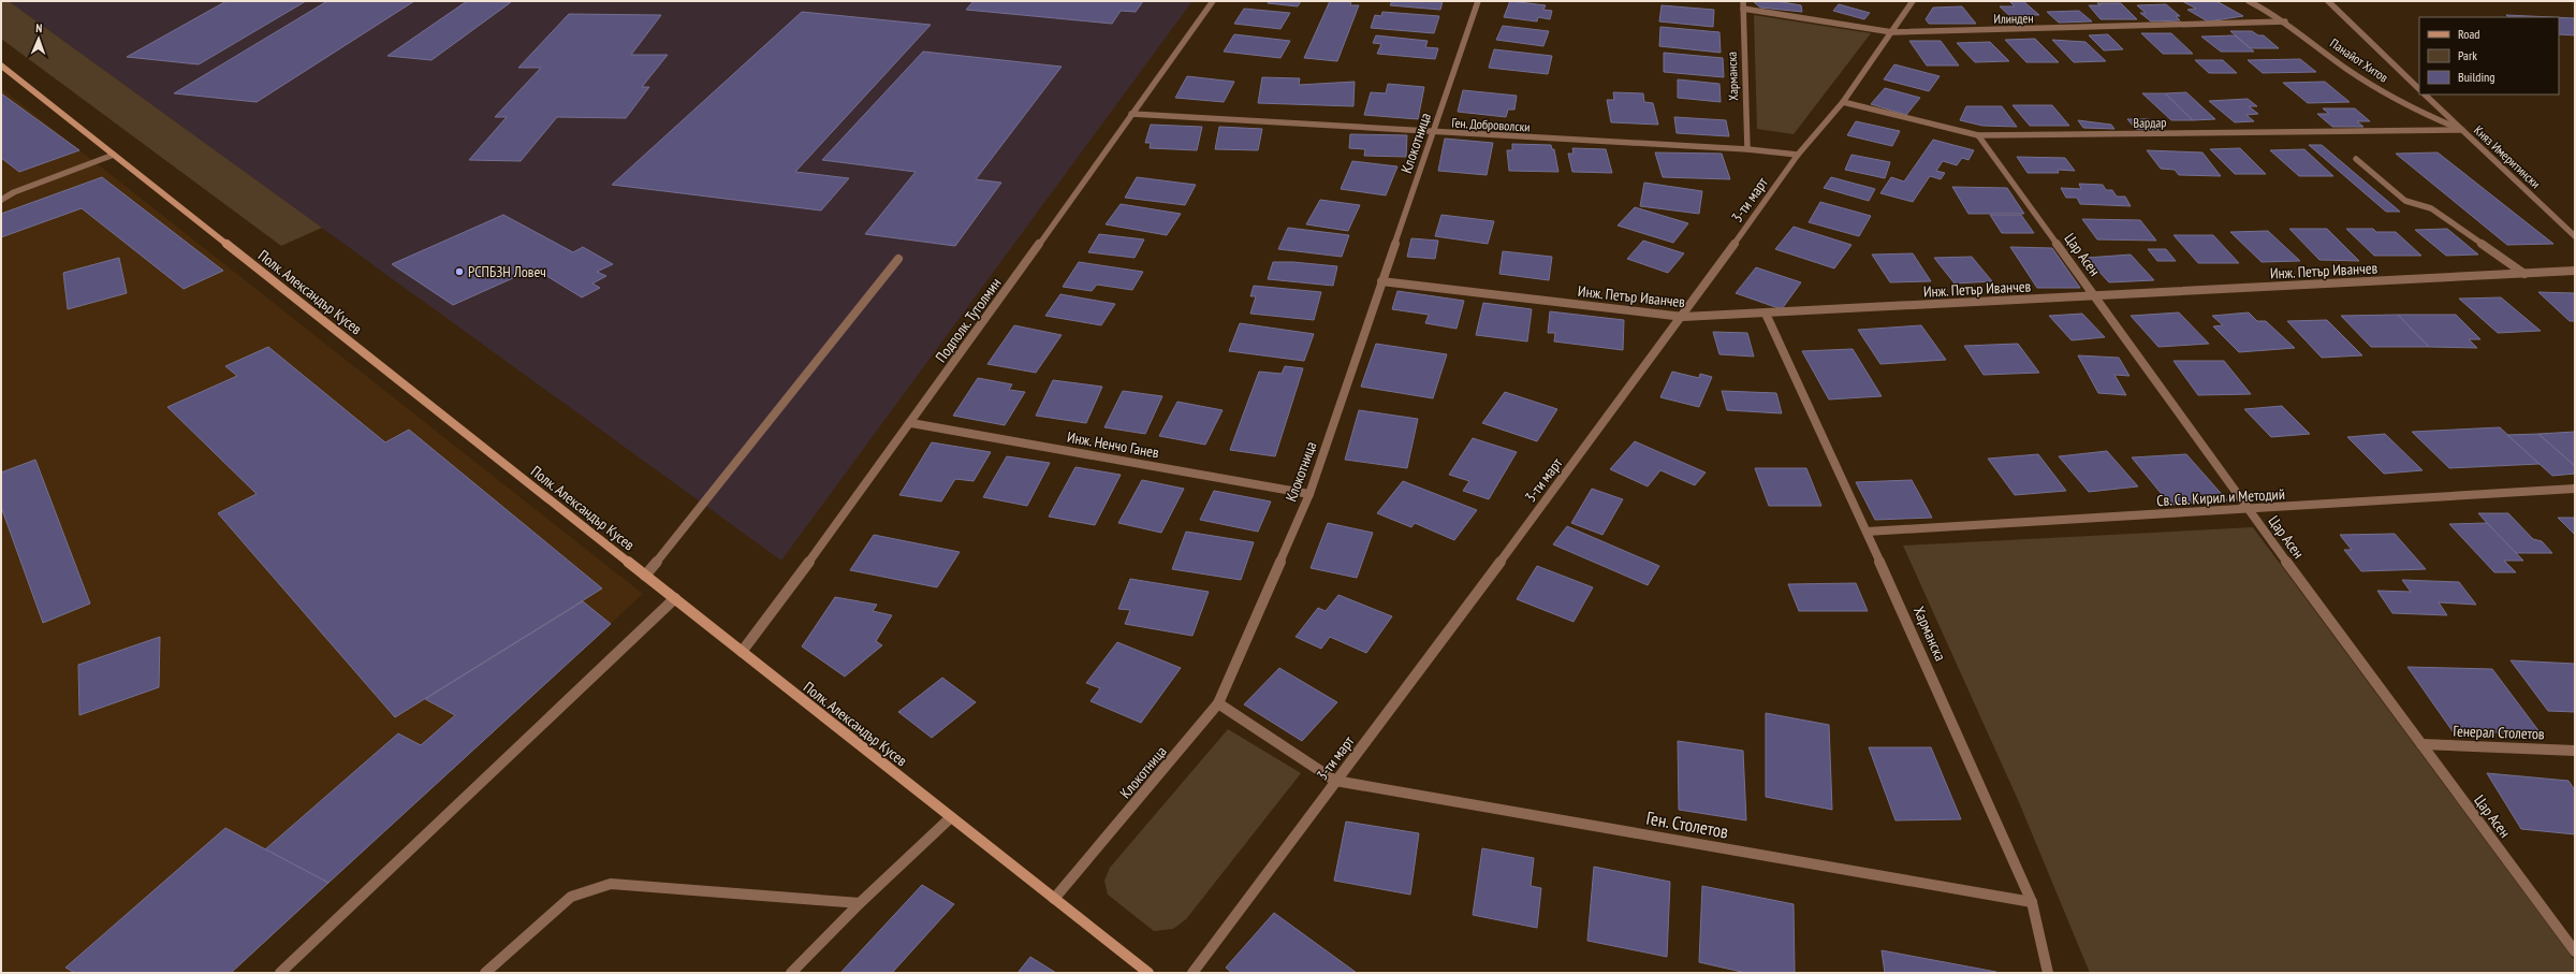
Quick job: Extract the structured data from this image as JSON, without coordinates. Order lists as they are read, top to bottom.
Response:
{
  "streets": {
    "street": [
      "Илинден",
      "Панайот Хитов",
      "Харманска",
      "Вардар",
      "Ген. Доброволски",
      "Клокотница",
      "Княз Имеритински",
      "3-ти март",
      "Цар Асен",
      "Инж. Петър Иванчев",
      "Полк. Александър Кусев",
      "Подполк. Тутолмин",
      "Инж. Ненчо Ганев",
      "Св. Св. Кирил и Методий",
      "Генерал Столетов",
      "Ген. Столетов"
    ]
  },
  "crossings": [
    ["Илинден", "Панайот Хитов"],
    ["Илинден", "Харманска"],
    ["Илинден", "3-ти март"],
    ["Панайот Хитов", "Вардар"],
    ["Панайот Хитов", "Княз Имеритински"],
    ["Харманска", "Ген. Доброволски"],
    ["Харманска", "Инж. Петър Иванчев"],
    ["Харманска", "Св. Св. Кирил и Методий"],
    ["Харманска", "Ген. Столетов"],
    ["Вардар", "Княз Имеритински"],
    ["Вардар", "3-ти март"],
    ["Вардар", "Цар Асен"],
    ["Ген. Доброволски", "Клокотница"],
    ["Ген. Доброволски", "3-ти март"],
    ["Ген. Доброволски", "Подполк. Тутолмин"],
    ["Клокотница", "Инж. Петър Иванчев"],
    ["Клокотница", "Полк. Александър Кусев"],
    ["Клокотница", "Инж. Ненчо Ганев"],
    ["3-ти март", "Инж. Петър Иванчев"],
    ["3-ти март", "Ген. Столетов"],
    ["Цар Асен", "Инж. Петър Иванчев"],
    ["Цар Асен", "Св. Св. Кирил и Методий"],
    ["Цар Асен", "Генерал Столетов"],
    ["Полк. Александър Кусев", "Подполк. Тутолмин"],
    ["Подполк. Тутолмин", "Инж. Ненчо Ганев"]
  ],
  "places": ["РСПБЗН Ловеч"],
  "legend": ["Road", "Park", "Building"],
  "north": "top"
}
